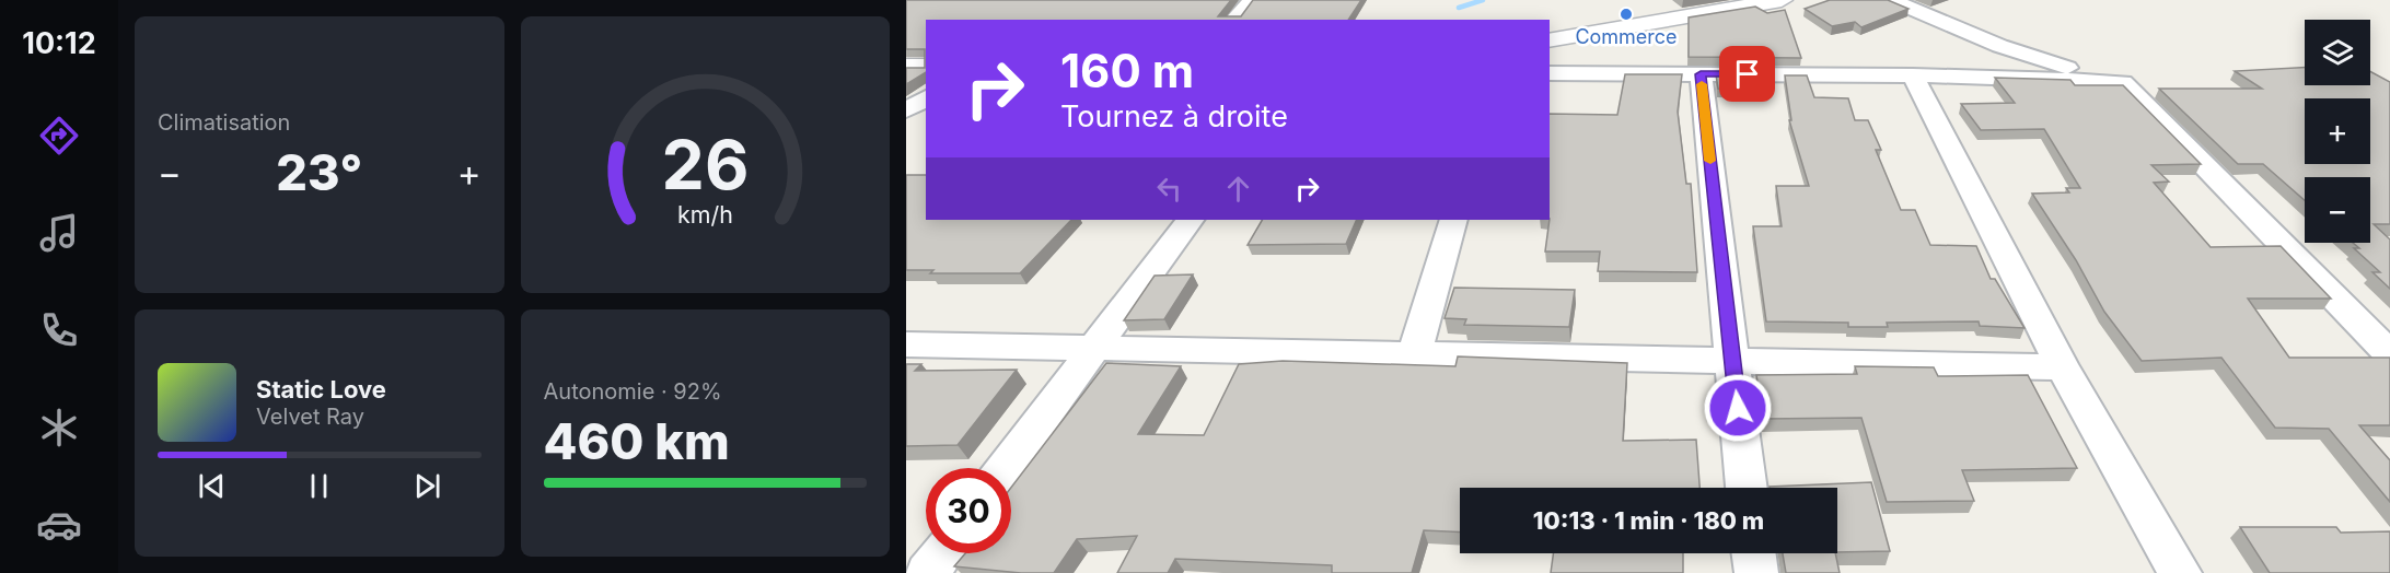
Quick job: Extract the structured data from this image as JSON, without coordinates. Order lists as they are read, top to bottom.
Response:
{
  "places": ["Commerce"],
  "page": {
    "tabs": "10:12",
    "tile": [
      "Climatisation",
      ["Autonomie · 92%", "460 km"]
    ],
    "map_buttons": ["+", "−"],
    "turn": ["160 m", "Tournez à droite"],
    "heat": ["−", "23°", "+"],
    "song": ["Static Love", "Velvet Ray"],
    "limit": "30",
    "trip": "10:13 · 1 min · 180 m",
    "gauge": ["26", "km/h"]
  }
}
